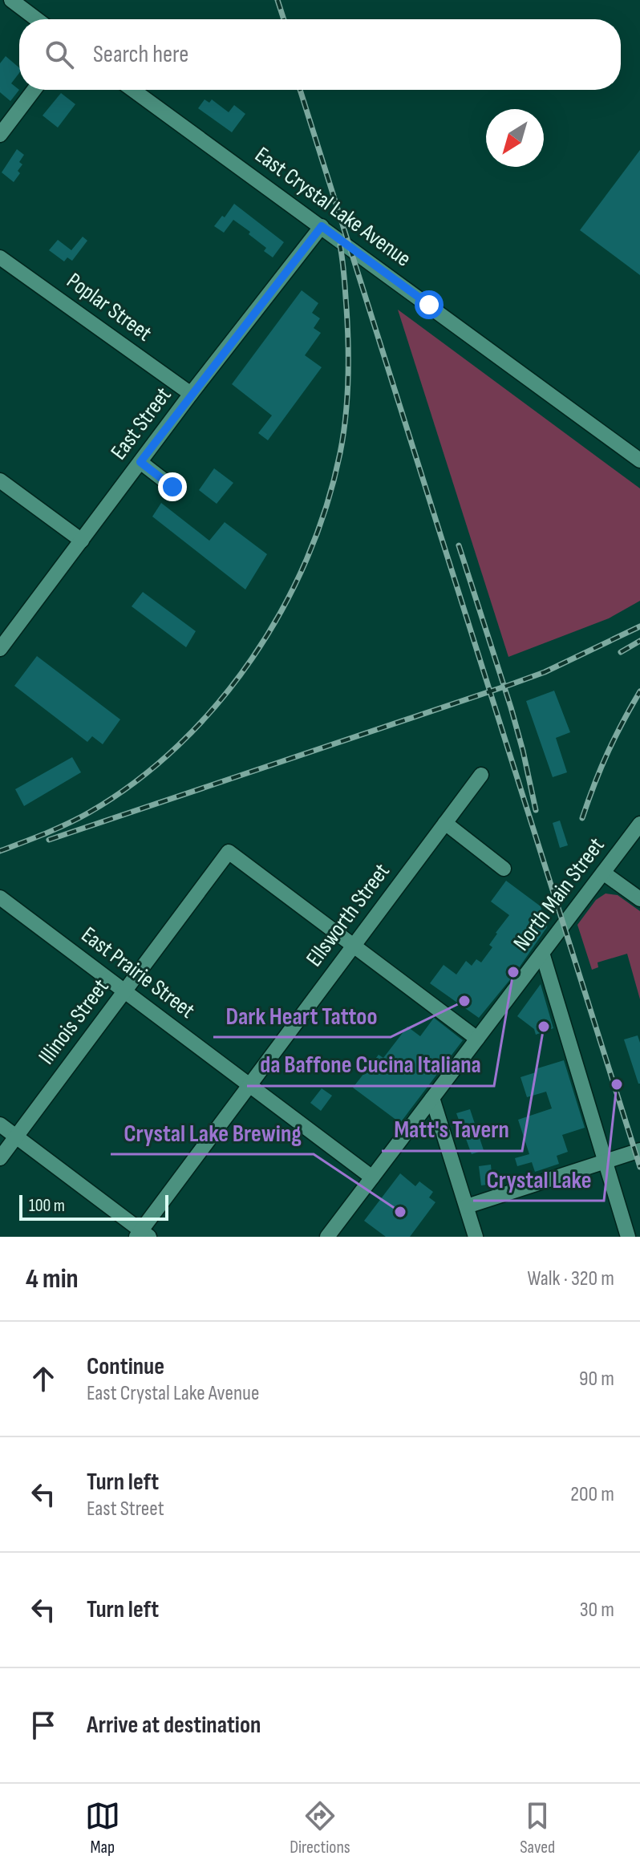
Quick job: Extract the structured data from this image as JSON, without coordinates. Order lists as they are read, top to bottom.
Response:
{
  "streets": {
    "street": [
      "East Crystal Lake Avenue",
      "Poplar Street",
      "East Street",
      "North Main Street",
      "Ellsworth Street",
      "East Prairie Street",
      "Illinois Street"
    ]
  },
  "crossings": [
    ["East Crystal Lake Avenue", "East Street"],
    ["Poplar Street", "East Street"],
    ["North Main Street", "East Prairie Street"],
    ["Ellsworth Street", "East Prairie Street"],
    ["Ellsworth Street", "Illinois Street"],
    ["East Prairie Street", "Illinois Street"]
  ],
  "places": [
    "da Baffone Cucina Italiana",
    "Dark Heart Tattoo",
    "Matt's Tavern",
    "Crystal Lake",
    "Crystal Lake Brewing"
  ],
  "scale_bar": "100 m",
  "north": "bottom left",
  "page": {
    "search": "Search here",
    "scale": "100 m",
    "heading": ["4 min", "Walk · 320 m"],
    "list": [
      ["Continue", "East Crystal Lake Avenue", "90 m"],
      ["Turn left", "East Street", "200 m"],
      ["Turn left", "30 m"],
      "Arrive at destination"
    ],
    "nav": ["Map", "Directions", "Saved"]
  }
}
